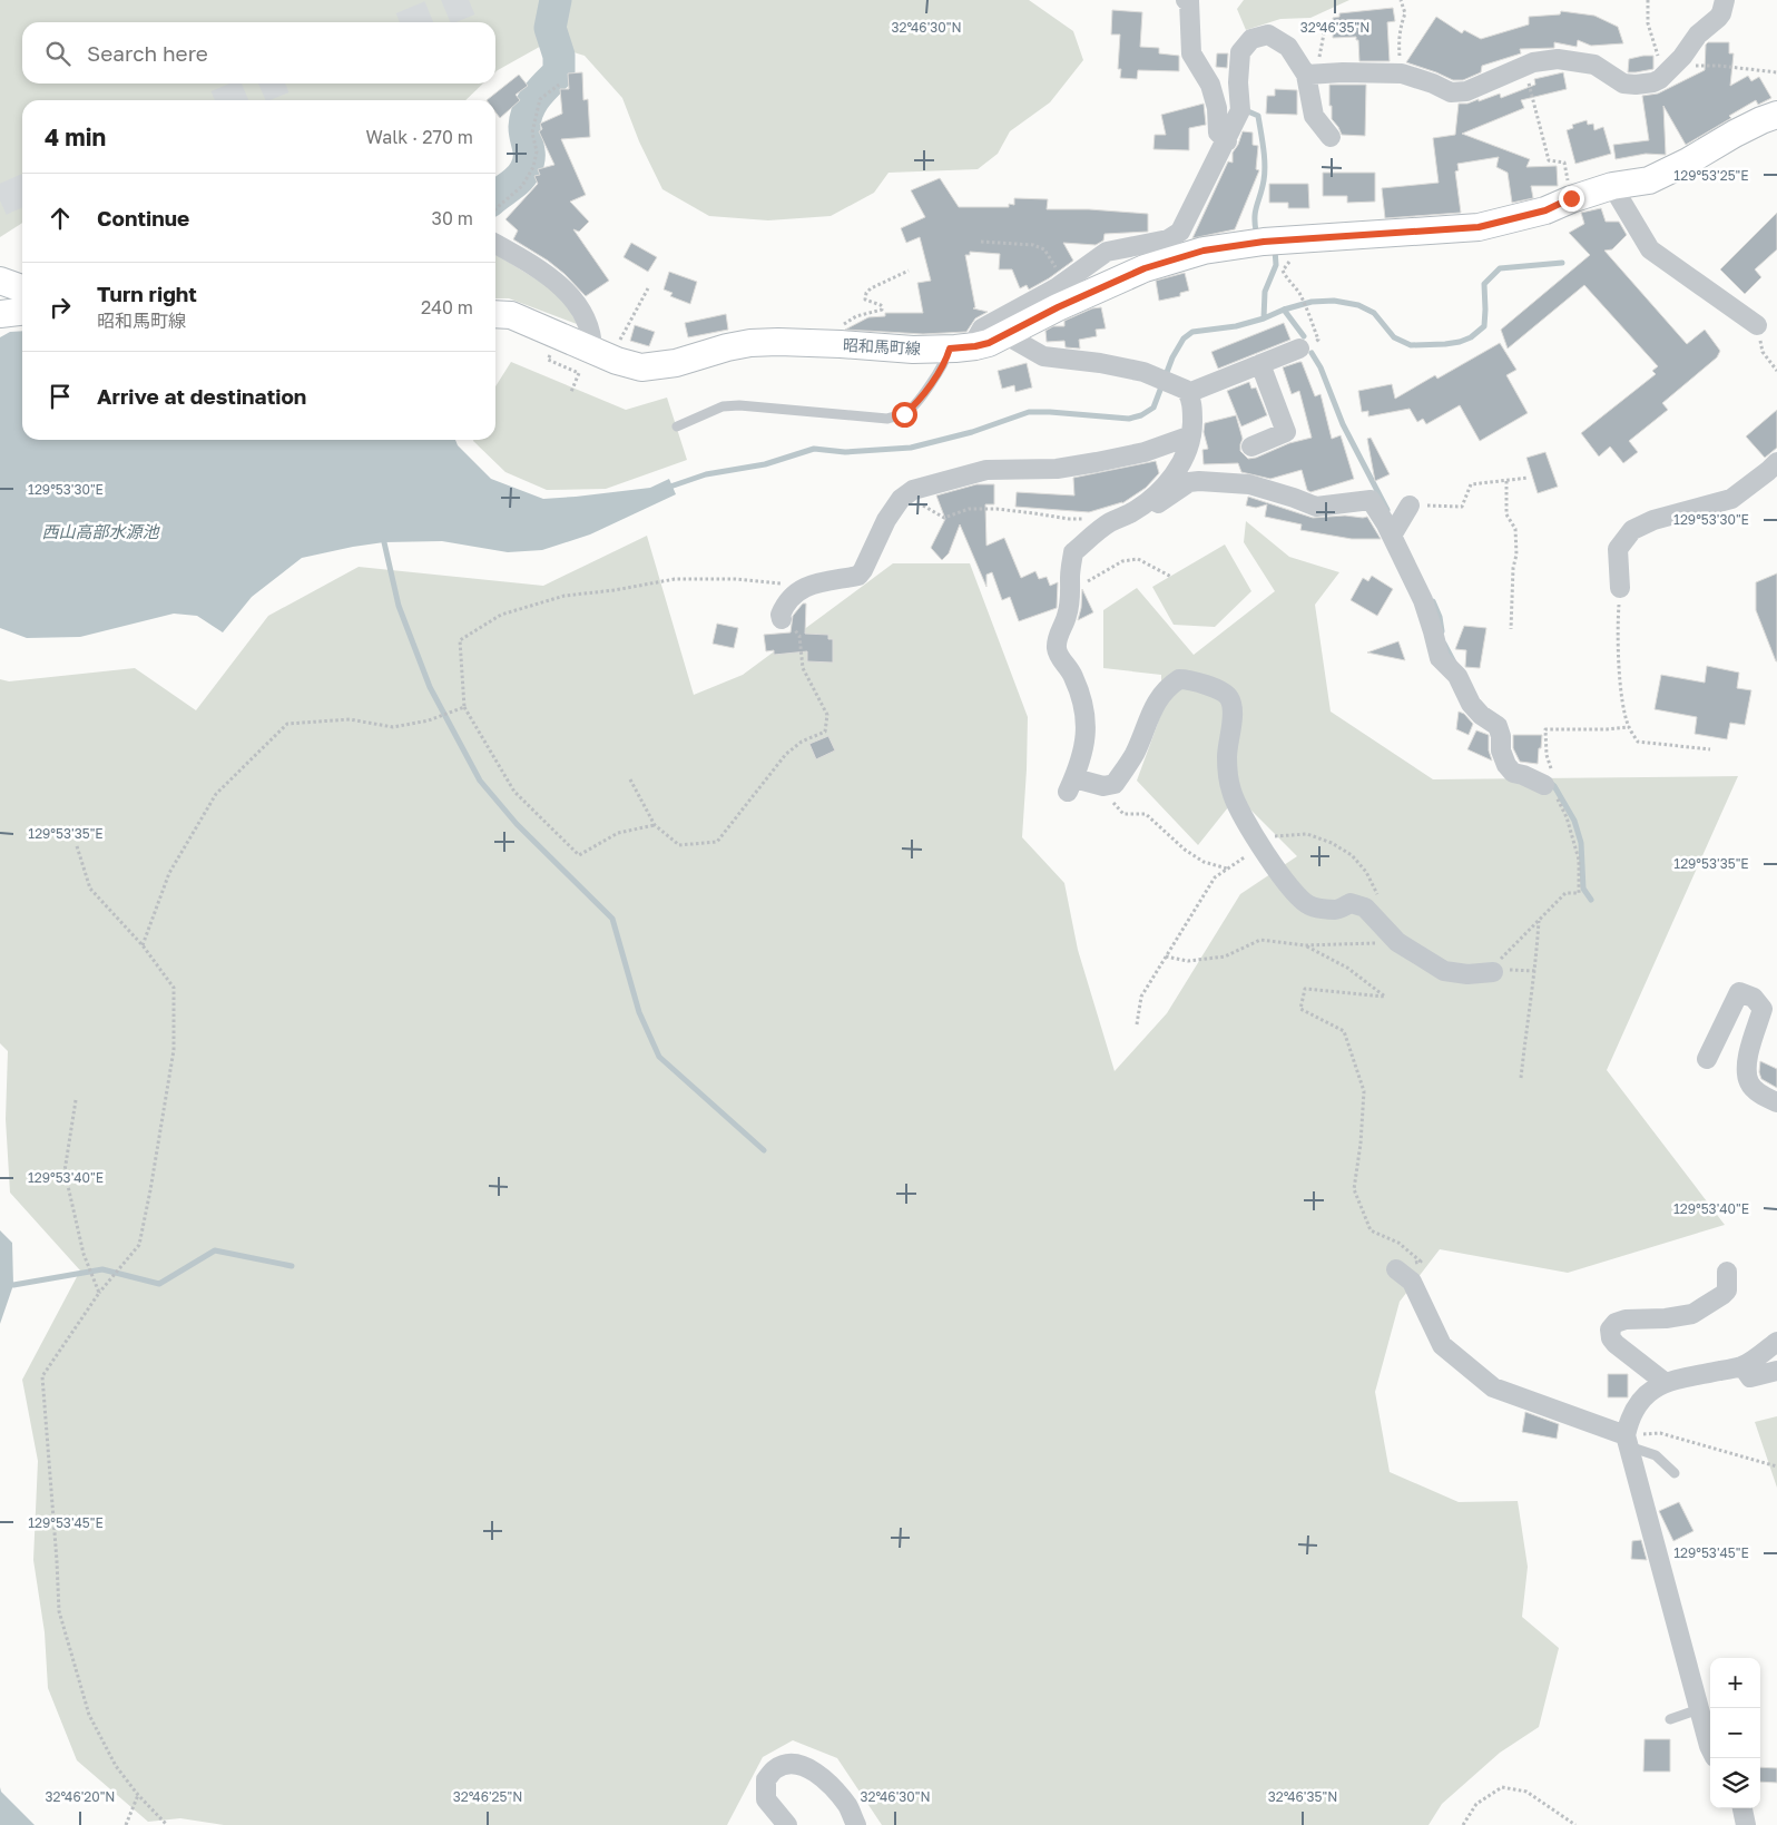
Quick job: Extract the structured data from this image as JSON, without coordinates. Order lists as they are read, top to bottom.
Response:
{
  "streets": {
    "main road": ["昭和馬町線"]
  },
  "water": ["西山高部水源池"],
  "page": {
    "search": "Search here",
    "heading": ["4 min", "Walk · 270 m"],
    "list": [
      ["Continue", "30 m"],
      ["Turn right", "昭和馬町線", "240 m"],
      "Arrive at destination"
    ],
    "map_buttons": ["+", "−"]
  },
  "coordinates": [
    "32°46'30\"N",
    "32°46'35\"N",
    "129°53'25\"E",
    "129°53'30\"E",
    "129°53'35\"E",
    "129°53'40\"E",
    "129°53'45\"E",
    "32°46'20\"N",
    "32°46'25\"N"
  ]
}
